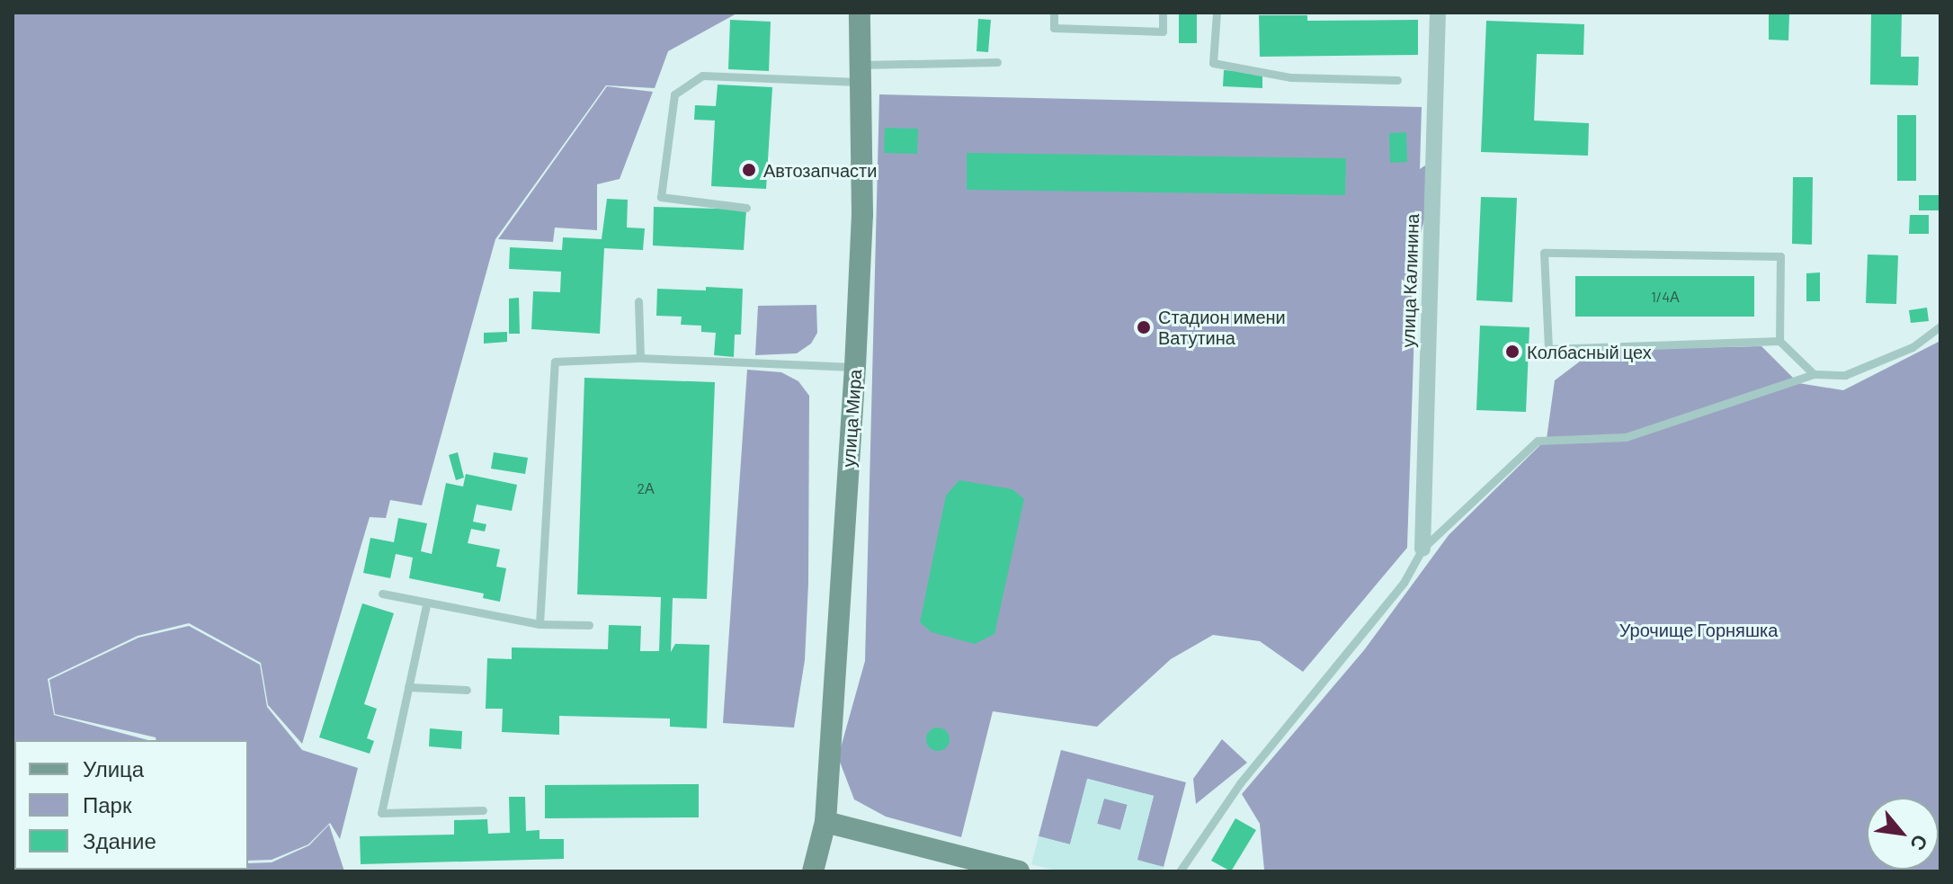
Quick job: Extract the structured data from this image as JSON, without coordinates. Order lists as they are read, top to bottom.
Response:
{
  "streets": {
    "main road": ["улица Мира"],
    "street": ["улица Калинина"]
  },
  "parks": ["Урочище Горняшка"],
  "places": ["Автозапчасти", "Стадион имени Ватутина", "Колбасный цех"],
  "house_numbers": ["1/4А", "2А"],
  "legend": ["Улица", "Парк", "Здание"],
  "north": "bottom right"
}
